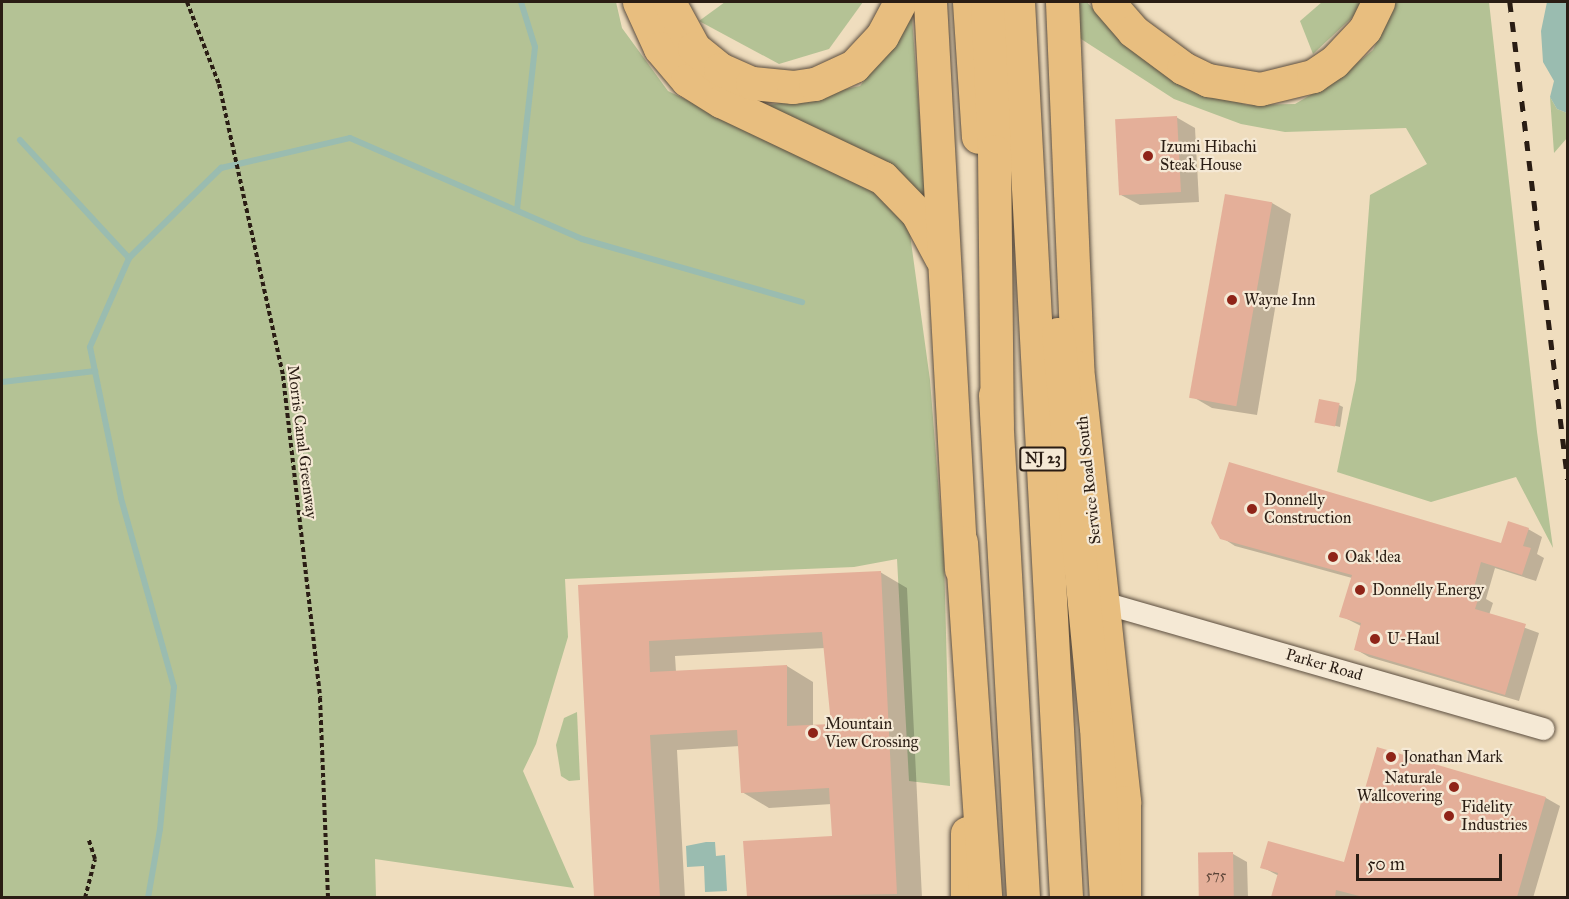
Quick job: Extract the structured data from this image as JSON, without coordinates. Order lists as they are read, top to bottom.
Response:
{
  "streets": {
    "main road": ["NJ 23", "Service Road South"],
    "street": ["Parker Road"],
    "path": ["Morris Canal Greenway"]
  },
  "crossings": [
    ["Service Road South", "Parker Road"]
  ],
  "places": [
    "Izumi Hibachi Steak House",
    "Wayne Inn",
    "Donnelly Construction",
    "Oak !dea",
    "Donnelly Energy",
    "U-Haul",
    "Mountain View Crossing",
    "Jonathan Mark",
    "Naturale Wallcovering",
    "Fidelity Industries"
  ],
  "house_numbers": ["575"],
  "scale_bar": "50 m"
}
